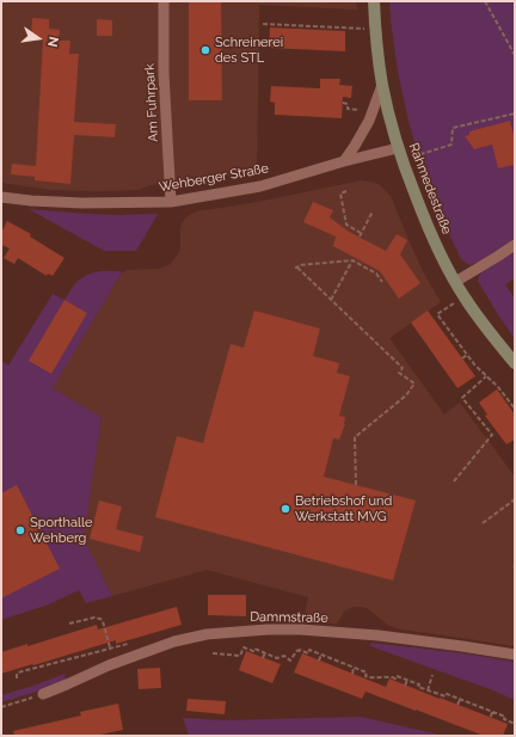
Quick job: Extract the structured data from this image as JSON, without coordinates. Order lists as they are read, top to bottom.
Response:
{
  "streets": {
    "main road": ["Rahmedestraße"],
    "street": ["Am Fuhrpark", "Wehberger Straße", "Dammstraße"]
  },
  "crossings": [
    ["Am Fuhrpark", "Wehberger Straße"],
    ["Wehberger Straße", "Rahmedestraße"]
  ],
  "places": ["Schreinerei des STL", "Betriebshof und Werkstatt MVG", "Sporthalle Wehberg"],
  "north": "right"
}
